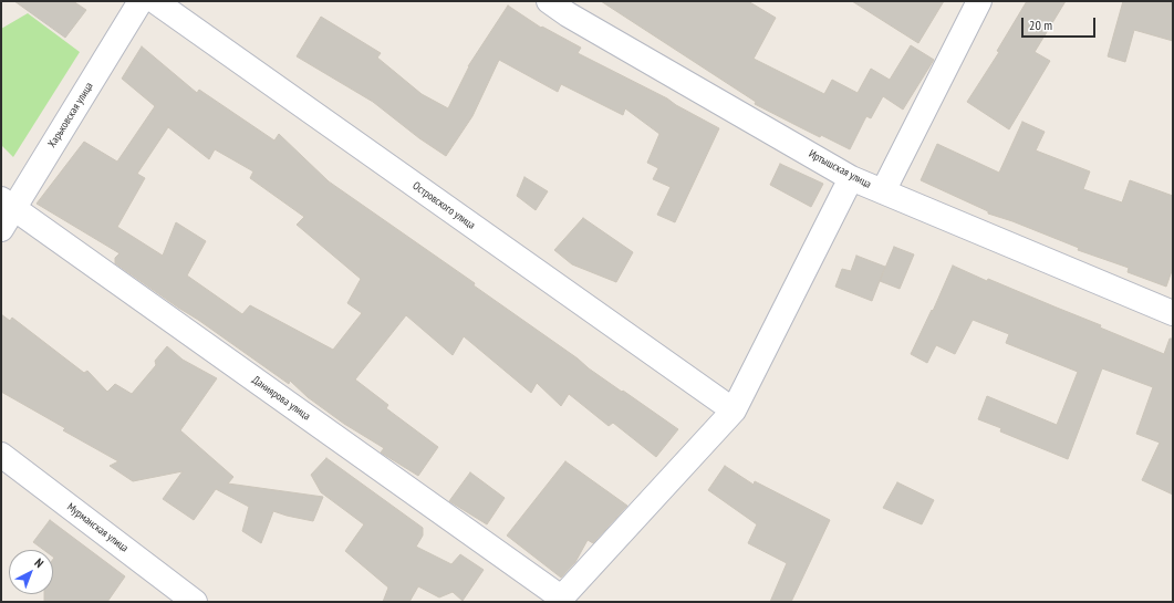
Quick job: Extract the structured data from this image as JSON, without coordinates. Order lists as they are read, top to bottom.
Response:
{
  "streets": {
    "street": [
      "Харьковская улица",
      "Иртышская улица",
      "Островского улица",
      "Даниярова улица",
      "Мурманская улица"
    ]
  },
  "crossings": [
    ["Харьковская улица", "Даниярова улица"]
  ],
  "scale_bar": "20 m",
  "north": "top right"
}
